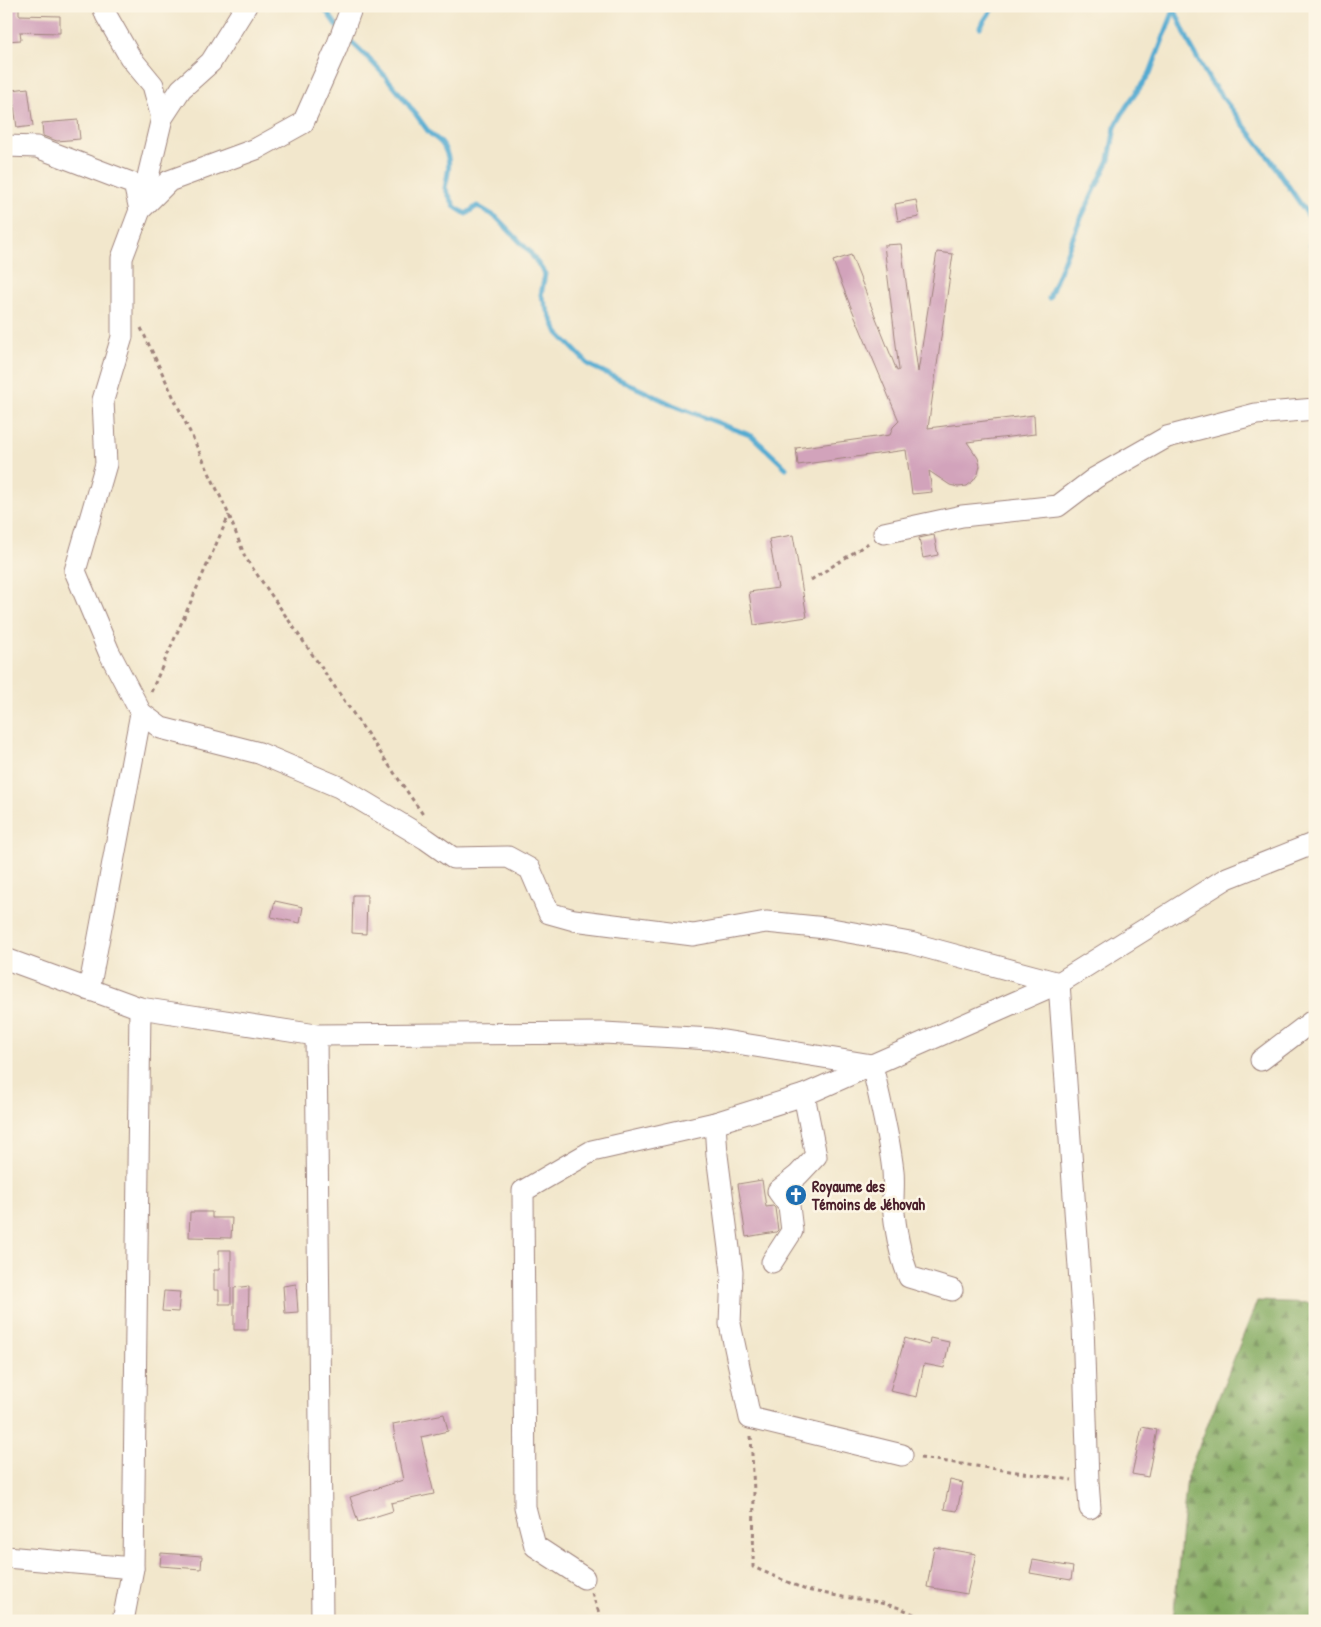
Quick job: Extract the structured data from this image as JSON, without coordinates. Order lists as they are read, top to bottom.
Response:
{
  "places": {
    "church": ["Royaume des Témoins de Jéhovah"]
  }
}
